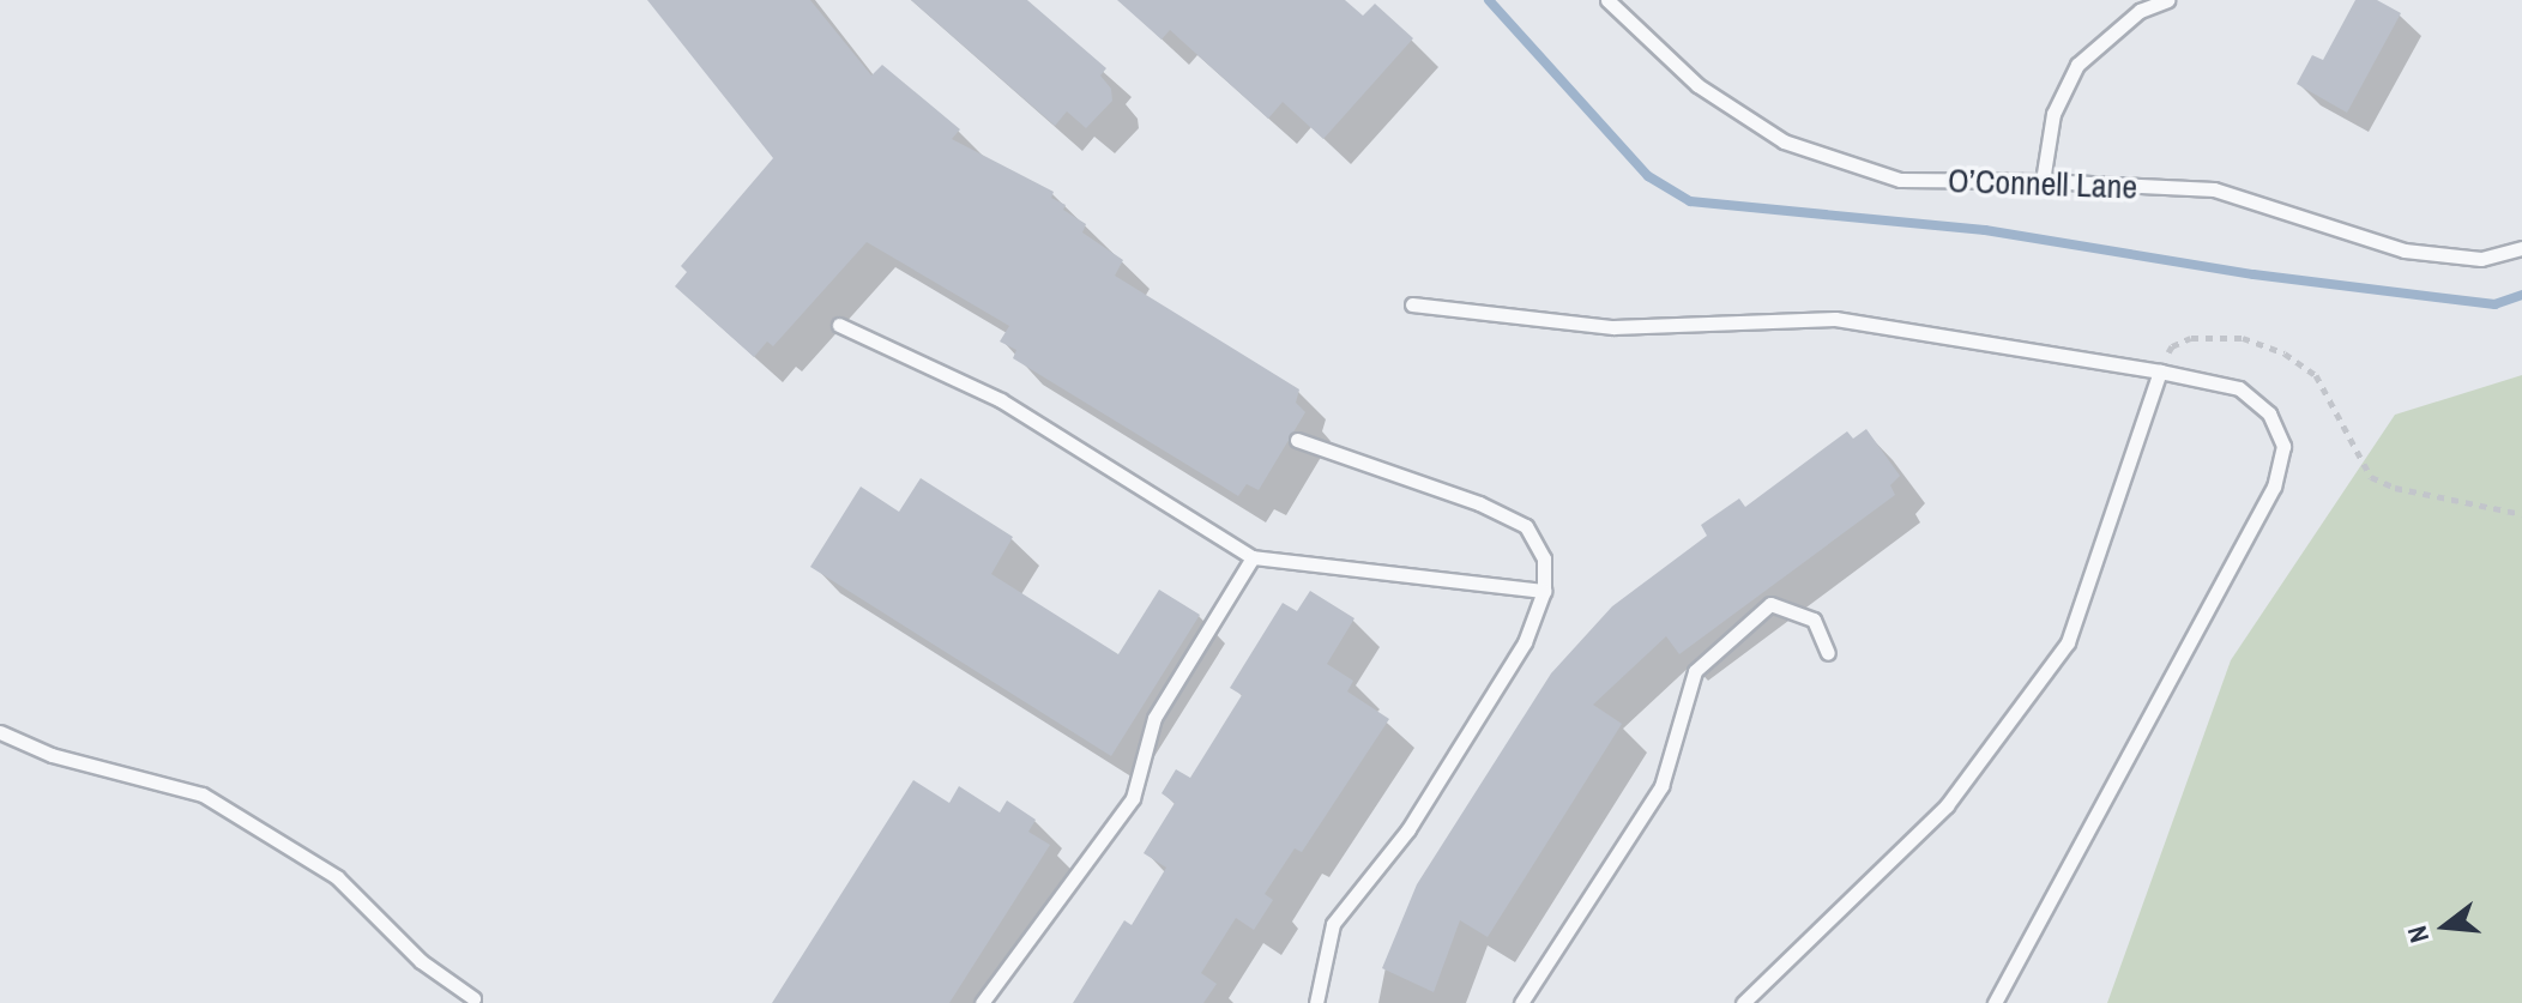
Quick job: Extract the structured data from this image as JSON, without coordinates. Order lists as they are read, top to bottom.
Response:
{
  "streets": {
    "lane": ["O’Connell Lane"]
  },
  "north": "left"
}
